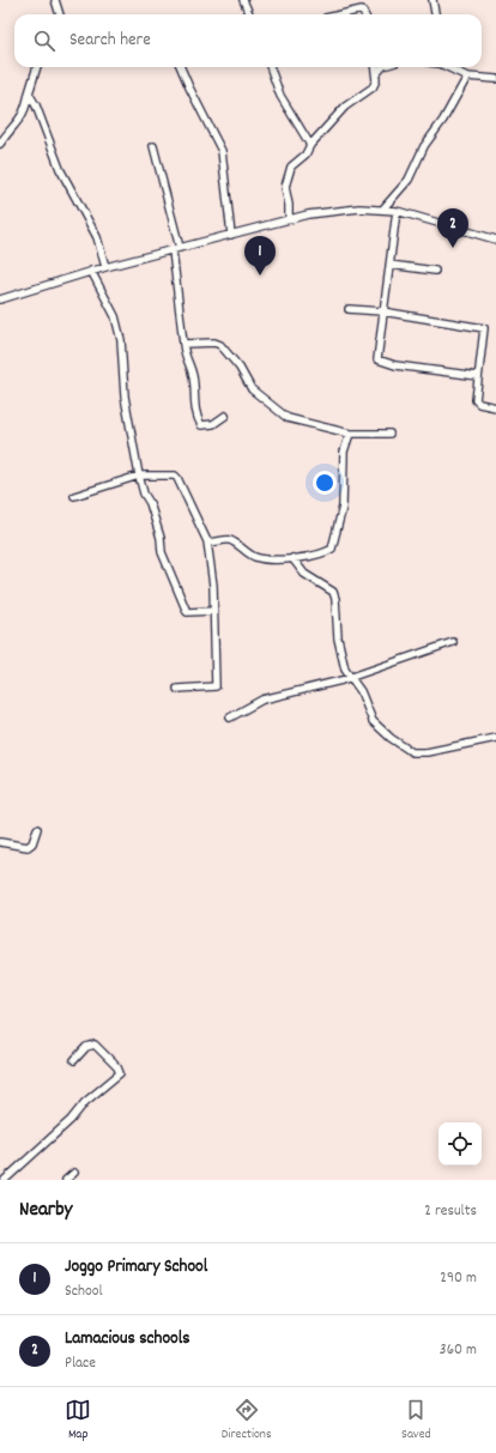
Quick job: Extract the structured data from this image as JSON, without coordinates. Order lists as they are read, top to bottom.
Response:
{
  "page": {
    "search": "Search here",
    "pins": ["2", "1"],
    "heading": ["Nearby", "2 results"],
    "list": [
      {
        "mark": "1",
        "name": "Joggo Primary School",
        "note": "School",
        "value": "290 m"
      },
      {
        "mark": "2",
        "name": "Lamacious schools",
        "note": "Place",
        "value": "360 m"
      }
    ],
    "nav": ["Map", "Directions", "Saved"]
  }
}
